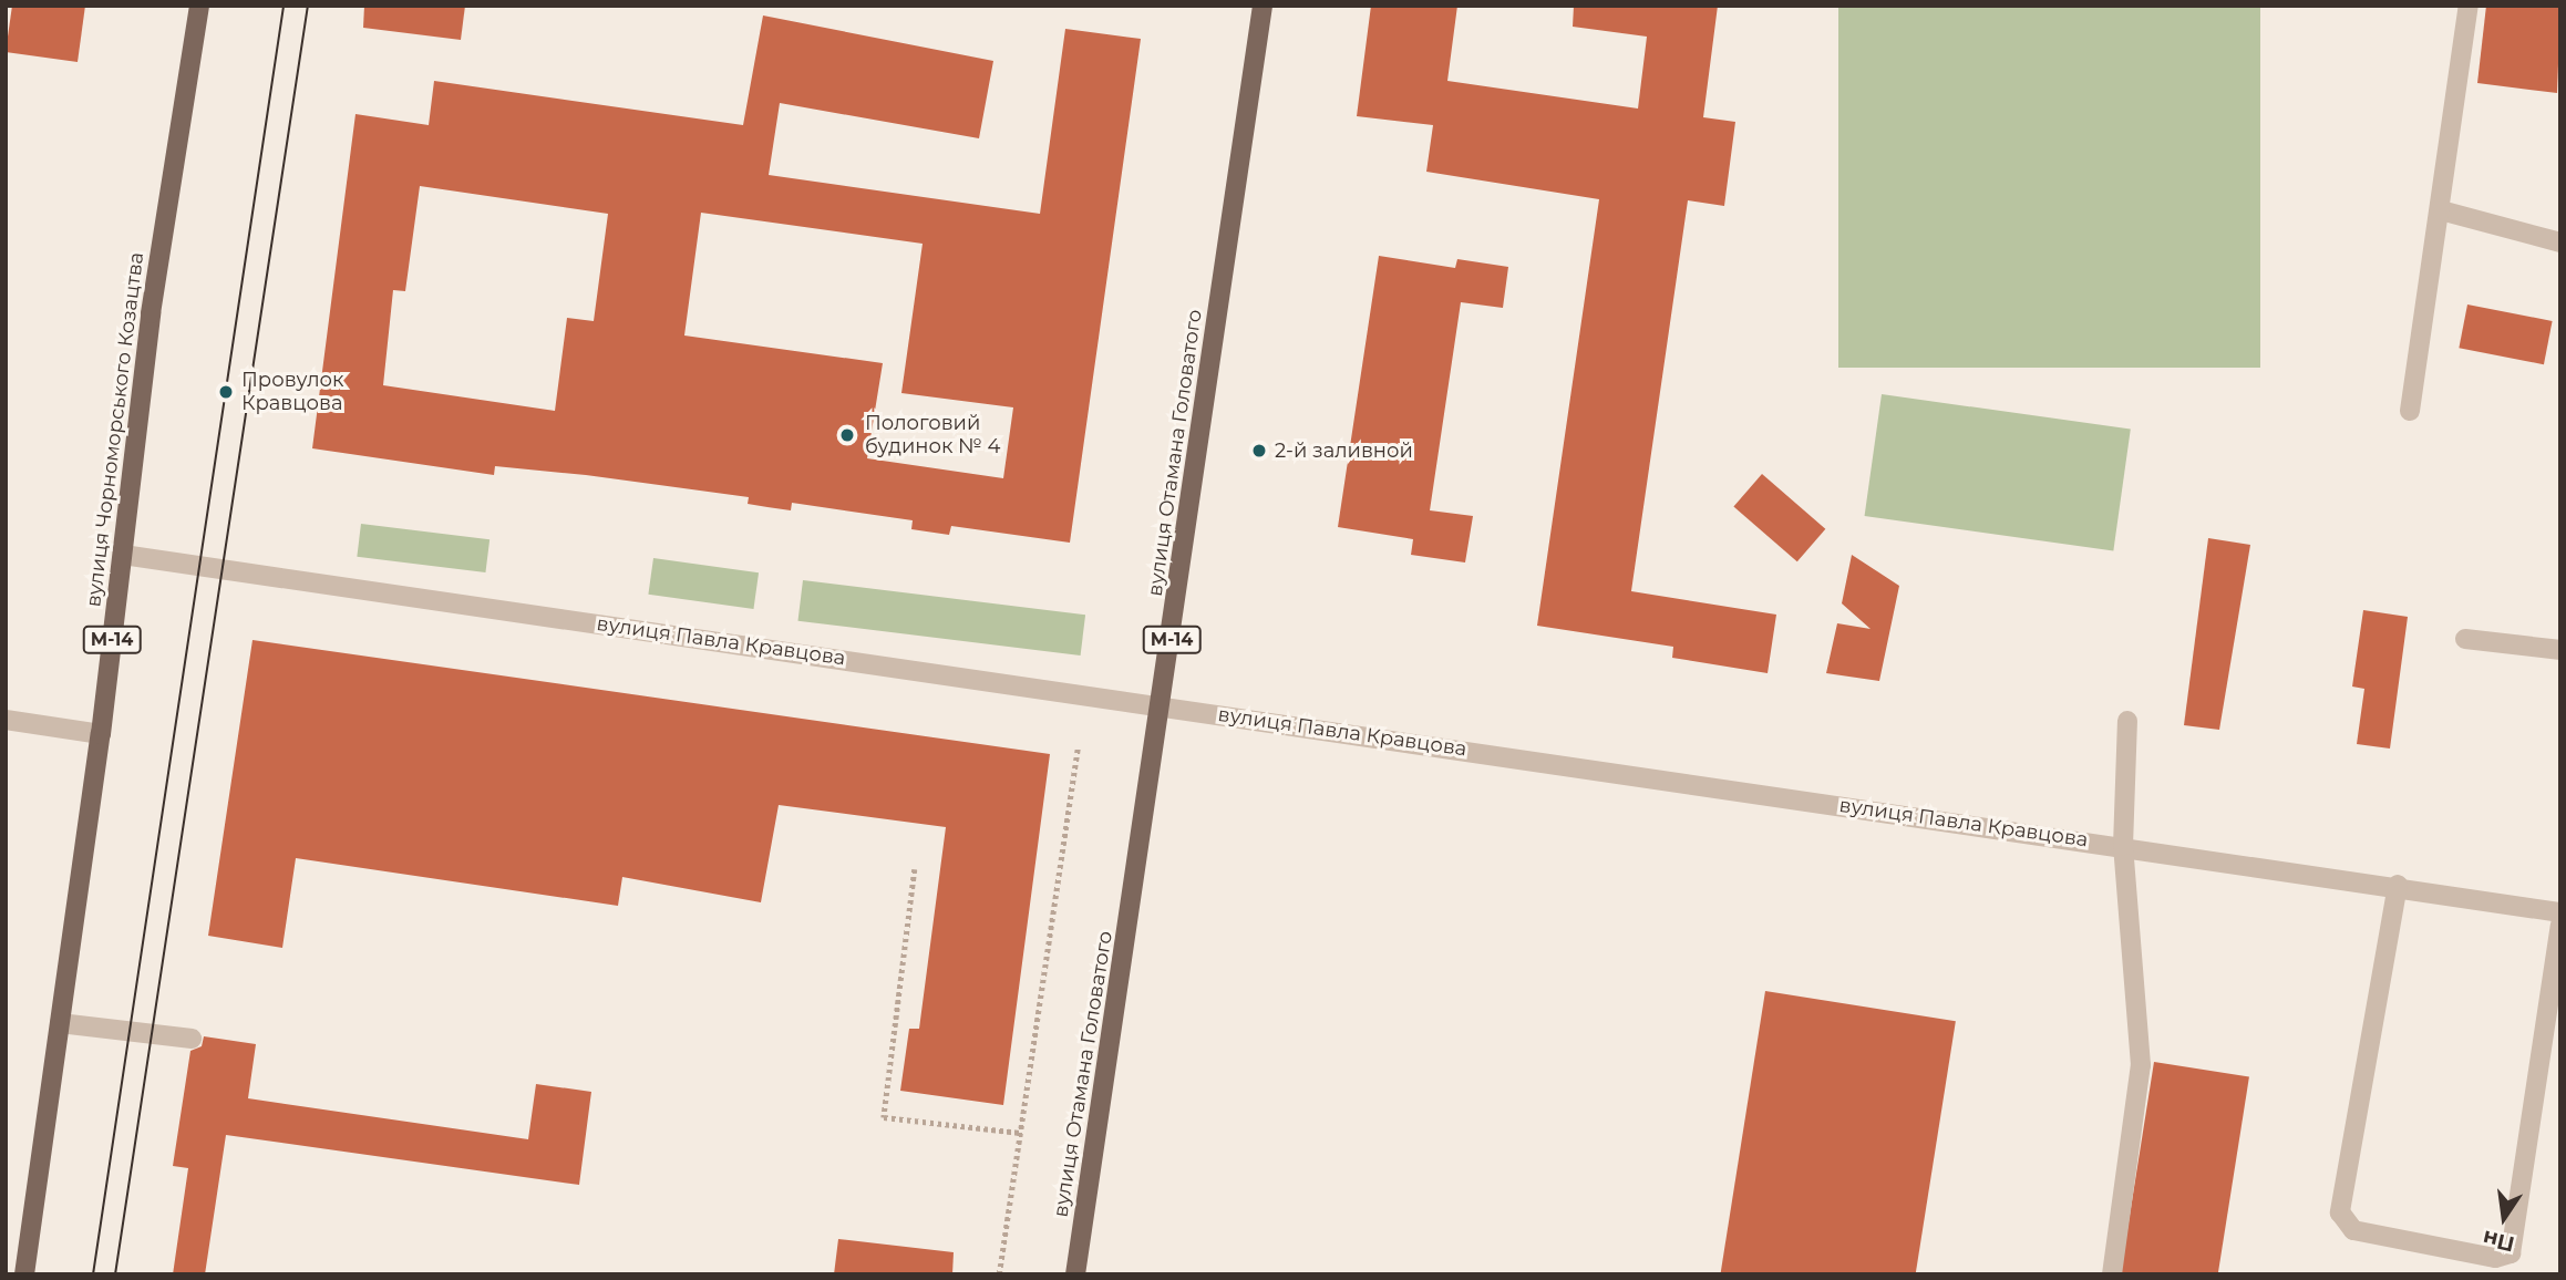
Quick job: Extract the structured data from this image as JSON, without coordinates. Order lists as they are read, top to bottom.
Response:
{
  "streets": {
    "main road": ["вулиця Чорноморського Козацтва", "вулиця Отамана Головатого", "М-14"],
    "lane": ["вулиця Павла Кравцова"]
  },
  "crossings": [
    ["вулиця Чорноморського Козацтва", "вулиця Павла Кравцова"],
    ["вулиця Отамана Головатого", "вулиця Павла Кравцова"]
  ],
  "places": ["Провулок Кравцова", "Пологовий будинок № 4", "2-й заливной"],
  "north": "bottom"
}
